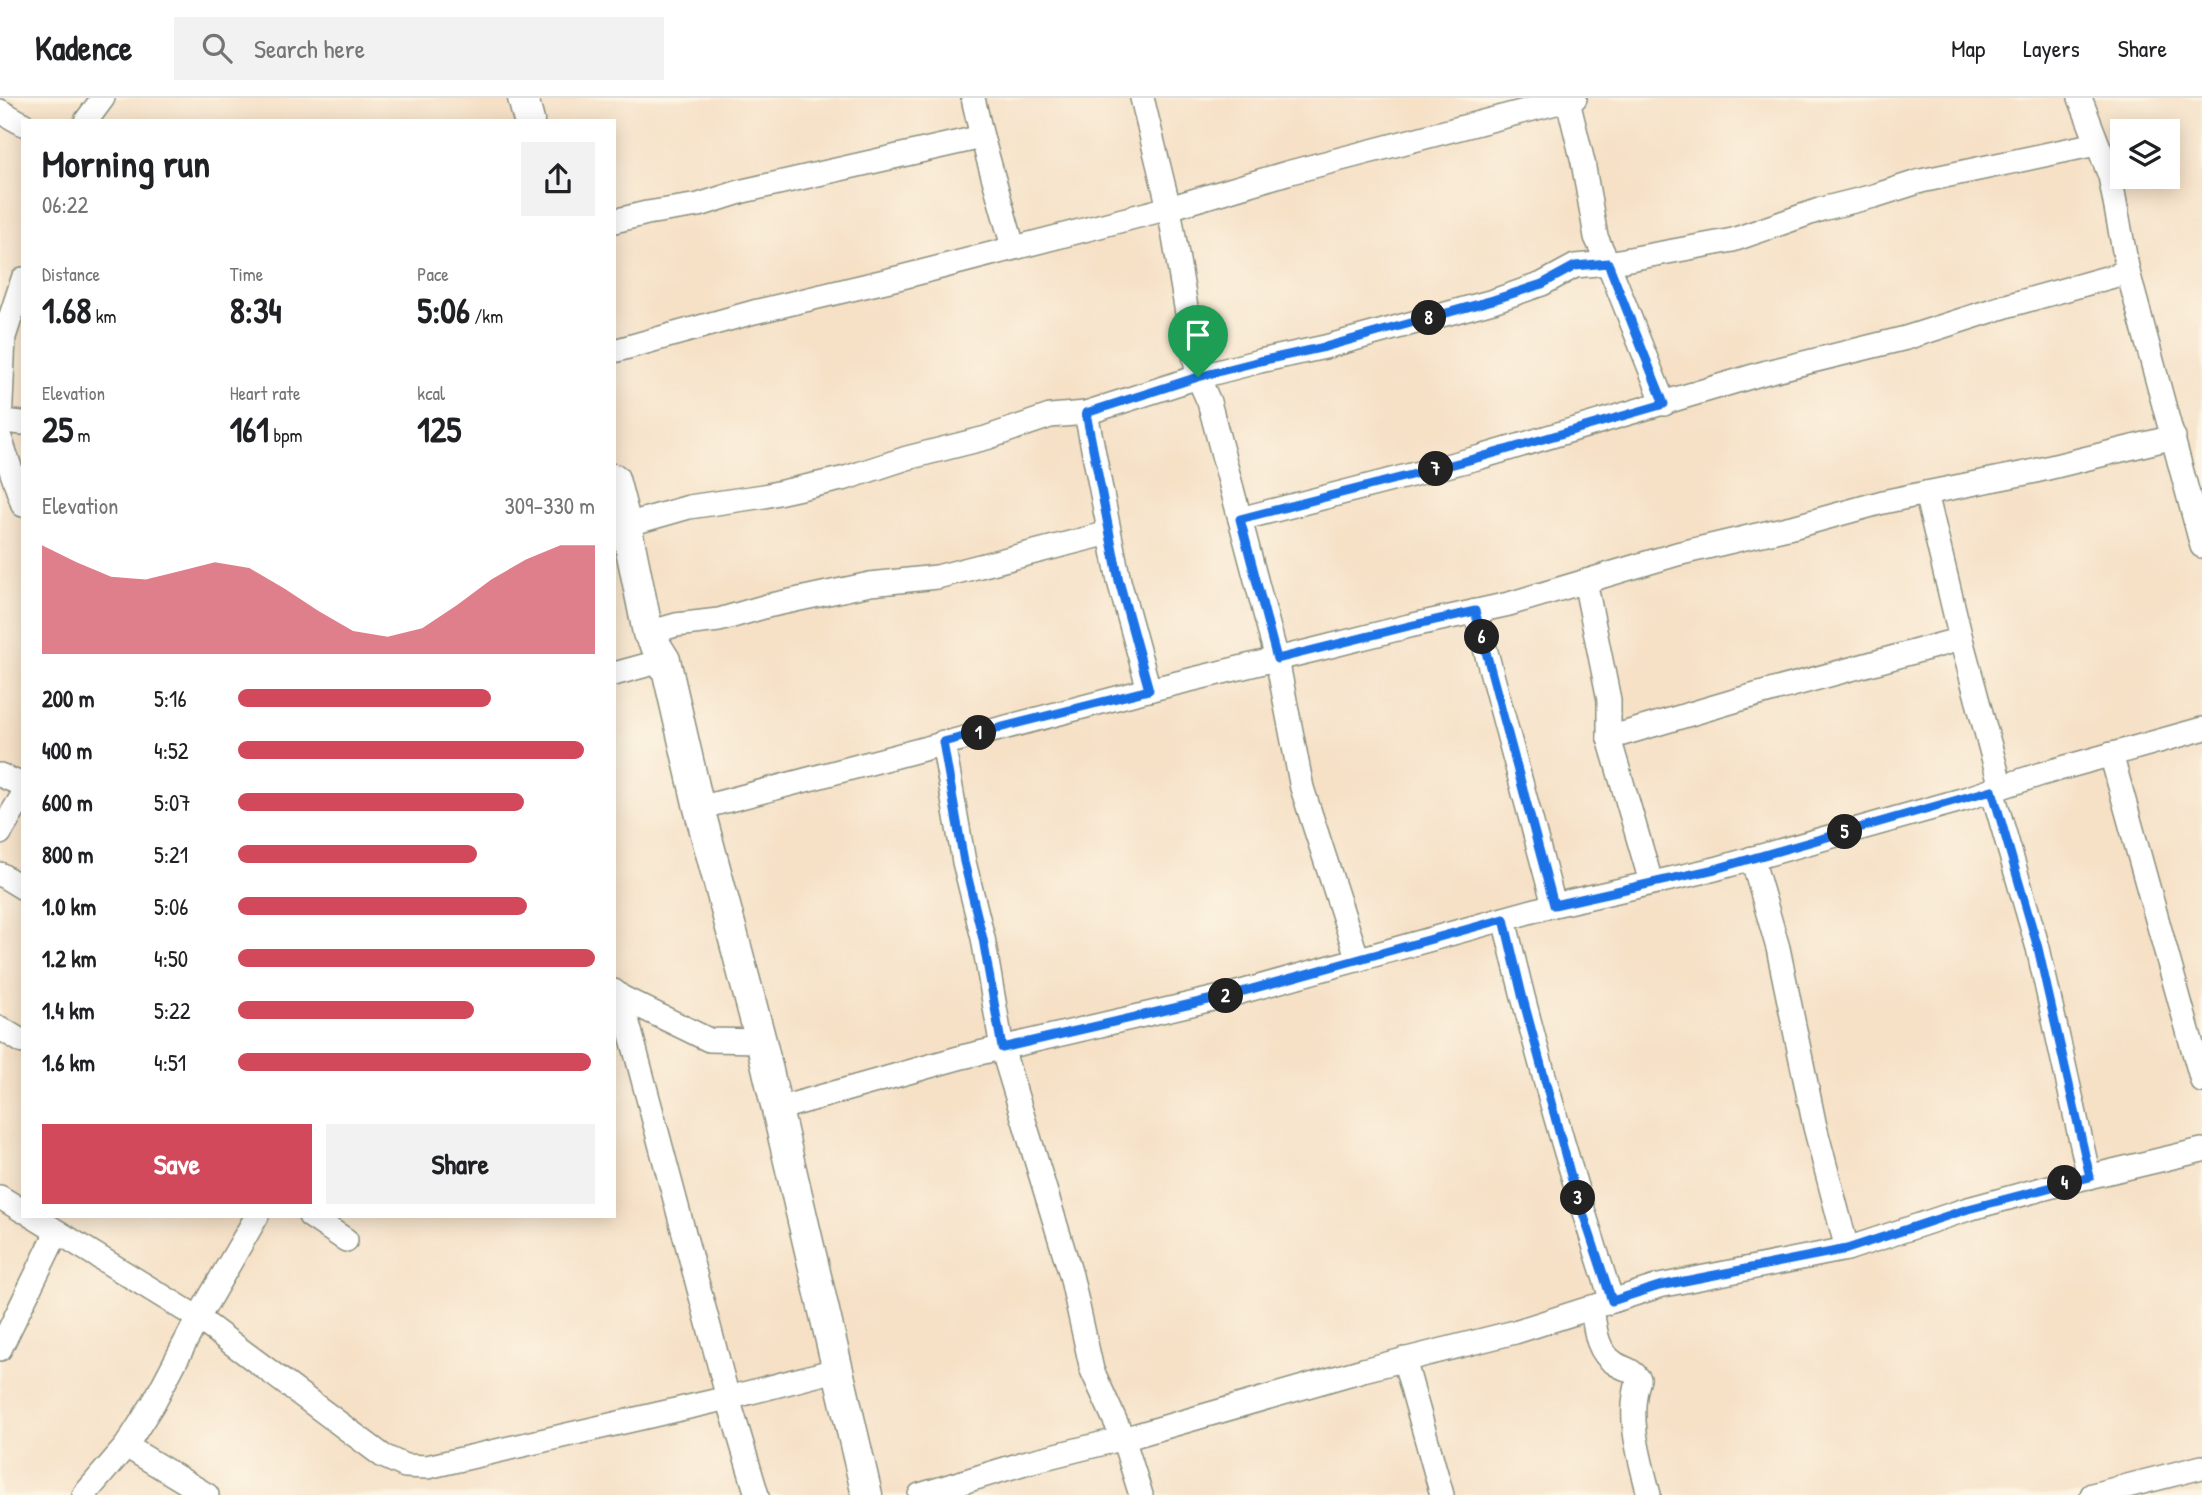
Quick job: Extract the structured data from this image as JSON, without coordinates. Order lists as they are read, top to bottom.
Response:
{
  "page": {
    "header": "Kadence",
    "search": "Search here",
    "nav": ["Map", "Layers", "Share"],
    "heading": ["Morning run", "06:22"],
    "stats": [
      ["Distance", "1.68 km"],
      ["Time", "8:34"],
      ["Pace", "5:06 /km"],
      ["Elevation", "25 m"],
      ["Heart rate", "161 bpm"],
      ["kcal", "125"]
    ],
    "pins": [
      "8",
      "7",
      "6",
      "1",
      "5",
      "2",
      "4",
      "3"
    ],
    "chart": ["Elevation", "309–330 m"],
    "list": [
      {
        "name": "200 m",
        "note": "5:16"
      },
      {
        "name": "400 m",
        "note": "4:52"
      },
      {
        "name": "600 m",
        "note": "5:07"
      },
      {
        "name": "800 m",
        "note": "5:21"
      },
      {
        "name": "1.0 km",
        "note": "5:06"
      },
      {
        "name": "1.2 km",
        "note": "4:50"
      },
      {
        "name": "1.4 km",
        "note": "5:22"
      },
      {
        "name": "1.6 km",
        "note": "4:51"
      }
    ],
    "buttons": ["Save", "Share"]
  }
}
